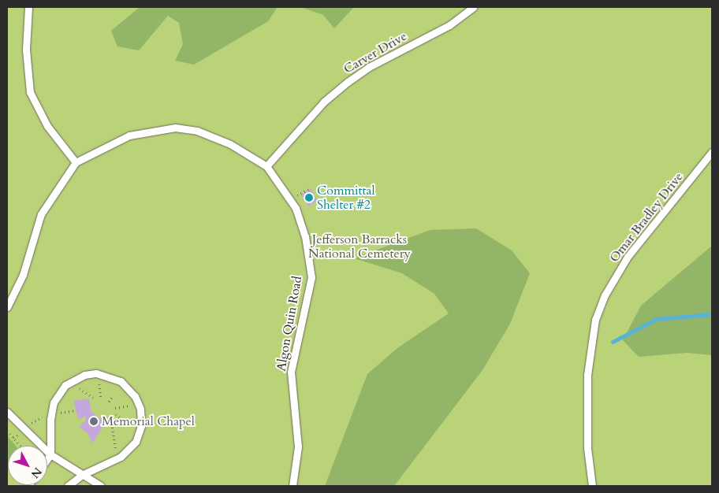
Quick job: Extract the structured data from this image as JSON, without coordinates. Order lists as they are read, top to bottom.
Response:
{
  "streets": {
    "lane": ["Carver Drive", "Omar Bradley Drive", "Algon Quin Road"]
  },
  "crossings": [
    ["Carver Drive", "Algon Quin Road"]
  ],
  "parks": ["Jefferson Barracks National Cemetery"],
  "places": ["Committal Shelter #2", "Memorial Chapel"],
  "north": "bottom right"
}
